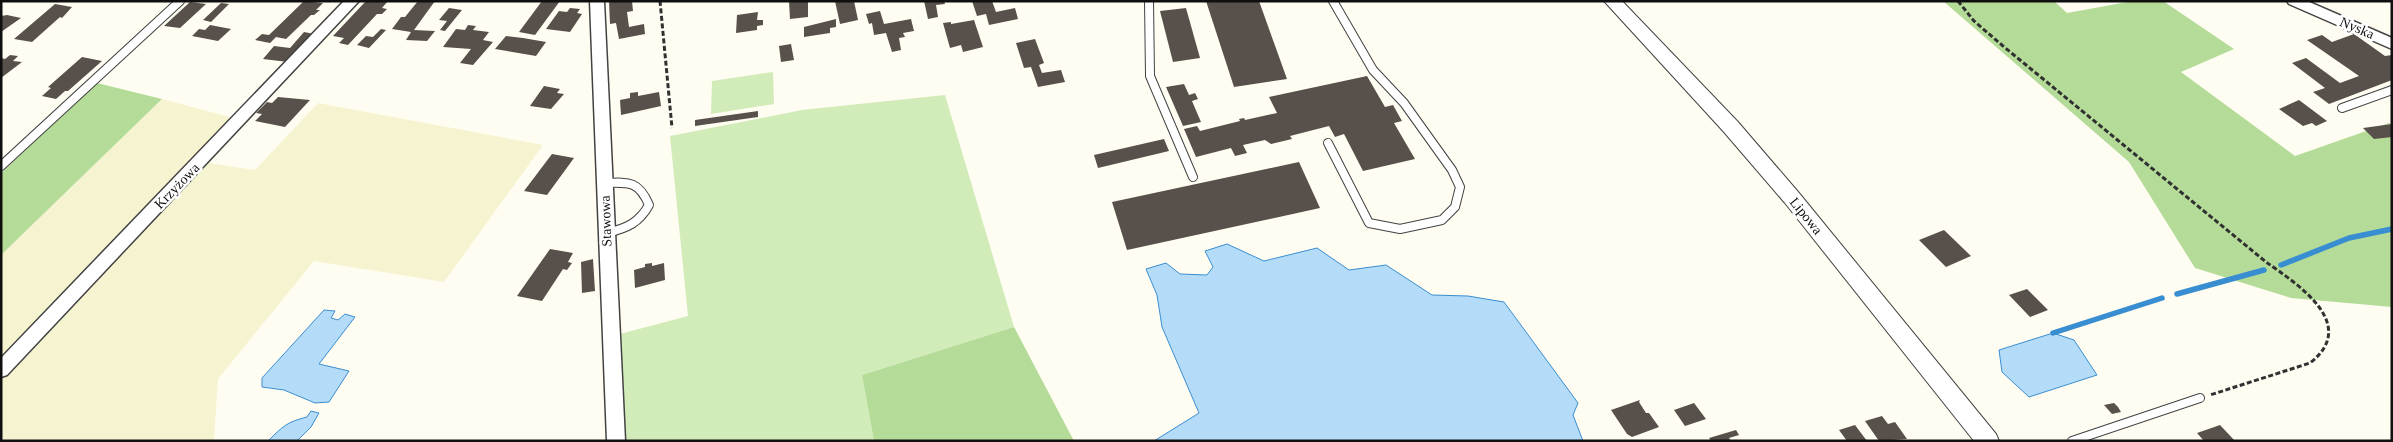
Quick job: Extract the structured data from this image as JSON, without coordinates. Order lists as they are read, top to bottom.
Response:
{
  "streets": {
    "street": [
      "Nyska",
      "Krzyżowa",
      "Lipowa",
      "Stawowa"
    ]
  }
}
